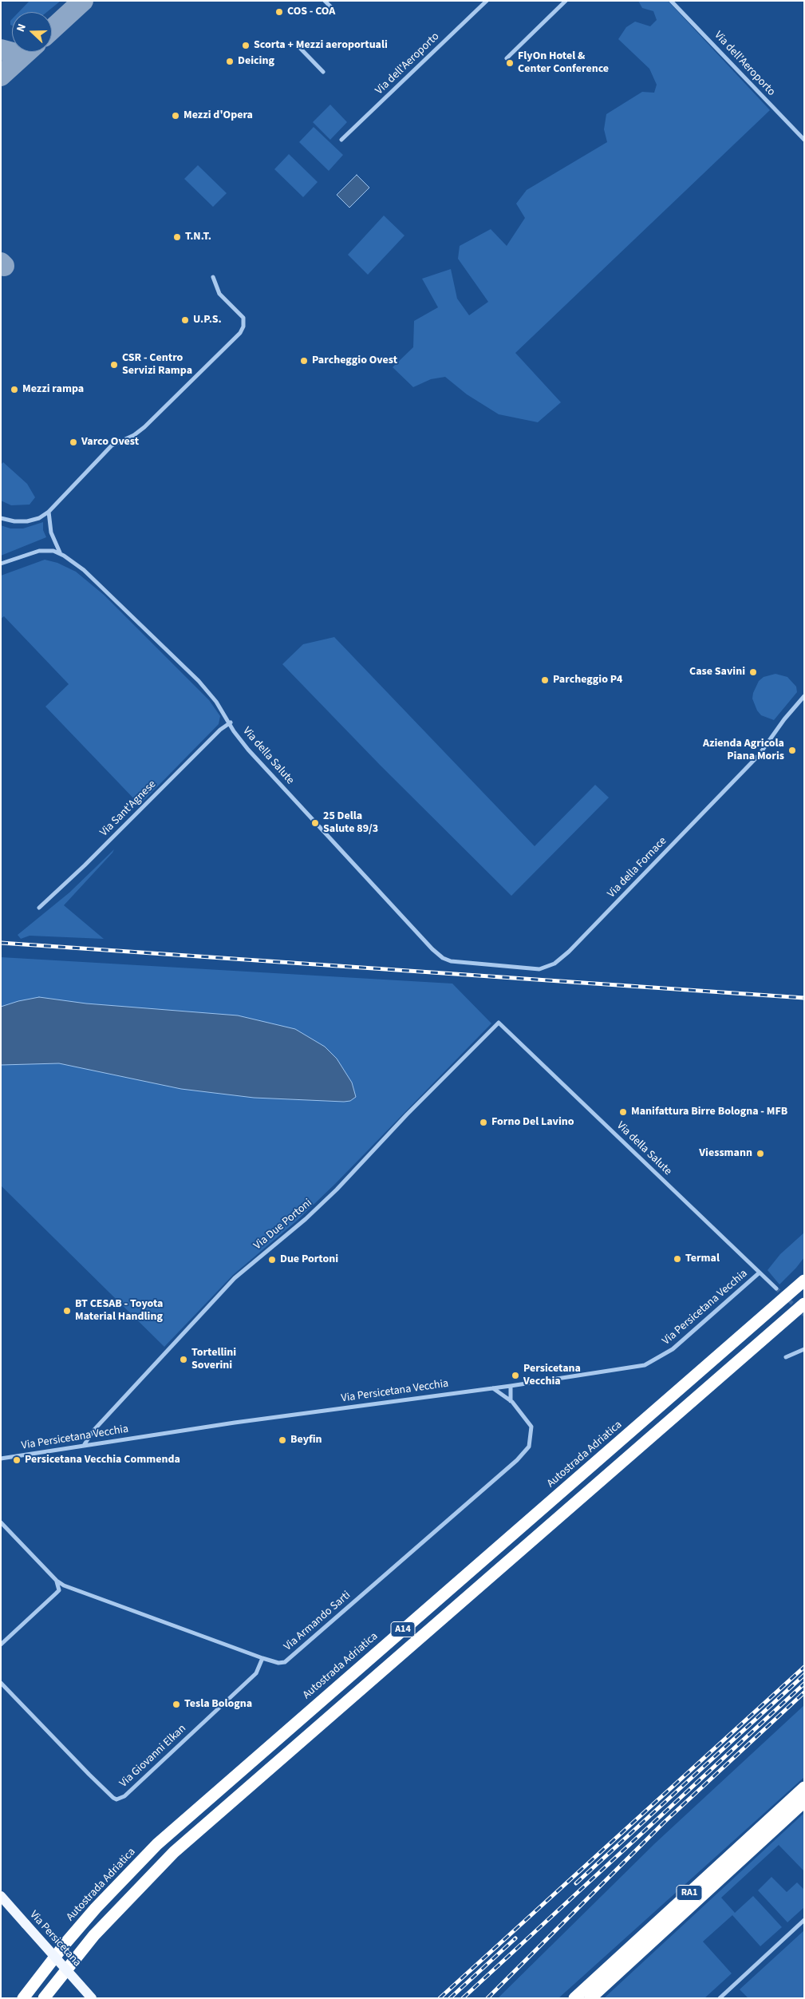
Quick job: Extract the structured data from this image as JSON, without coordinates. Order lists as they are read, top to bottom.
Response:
{
  "streets": {
    "highway": ["Autostrada Adriatica", "A14", "RA1"],
    "main road": ["Via Persicetana"],
    "street": [
      "Via dell'Aeroporto",
      "Via della Salute",
      "Via Sant'Agnese",
      "Via della Fornace",
      "Via Due Portoni",
      "Via Persicetana Vecchia",
      "Via Armando Sarti",
      "Via Giovanni Elkan"
    ]
  },
  "crossings": [
    ["Via della Salute", "Via Sant'Agnese"],
    ["Via della Salute", "Via della Fornace"],
    ["Via della Salute", "Via Due Portoni"],
    ["Via della Salute", "Via Persicetana Vecchia"],
    ["Via Due Portoni", "Via Persicetana Vecchia"],
    ["Via Persicetana Vecchia", "Via Armando Sarti"],
    ["Via Armando Sarti", "Via Giovanni Elkan"]
  ],
  "places": [
    "COS - COA",
    "Scorta + Mezzi aeroportuali",
    "Deicing",
    "FlyOn Hotel & Center Conference",
    "Mezzi d'Opera",
    "T.N.T.",
    "U.P.S.",
    "Parcheggio Ovest",
    "CSR - Centro Servizi Rampa",
    "Mezzi rampa",
    "Varco Ovest",
    "Case Savini",
    "Parcheggio P4",
    "Azienda Agricola Piana Moris",
    "25 Della Salute 89/3",
    "Manifattura Birre Bologna - MFB",
    "Forno Del Lavino",
    "Viessmann",
    "Termal",
    "Due Portoni",
    "BT CESAB - Toyota Material Handling",
    "Tortellini Soverini",
    "Persicetana Vecchia",
    "Beyfin",
    "Persicetana Vecchia Commenda",
    "Tesla Bologna"
  ],
  "north": "left"
}
